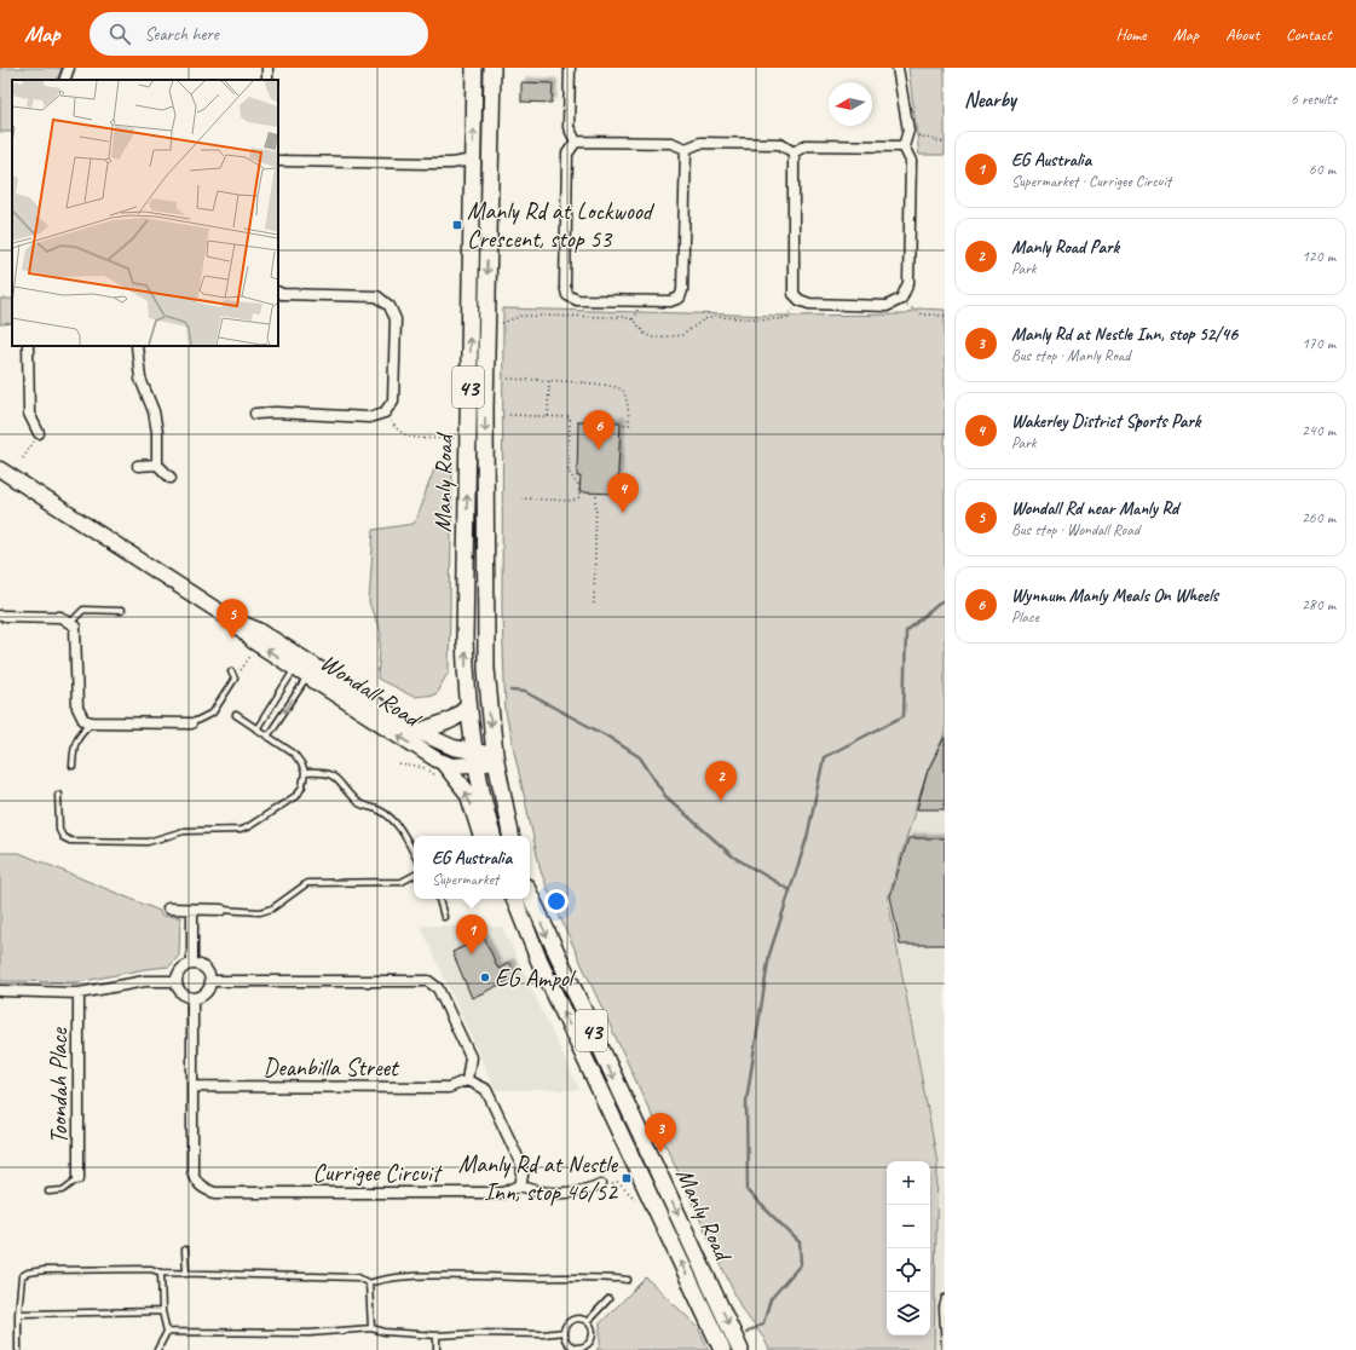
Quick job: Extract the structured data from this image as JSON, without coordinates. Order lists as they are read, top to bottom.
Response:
{
  "streets": {
    "main road": ["43", "Manly Road", "Wondall Road"],
    "street": ["Deanbilla Street", "Toondah Place", "Currigee Circuit"]
  },
  "crossings": [
    ["Manly Road", "Wondall Road"],
    ["Deanbilla Street", "Currigee Circuit"]
  ],
  "places": {
    "transit": ["Manly Rd at Lockwood Crescent, stop 53", "Manly Rd at Nestle Inn, stop 46/52"],
    "other": ["EG Ampol"]
  },
  "north": "left",
  "page": {
    "header": "Map",
    "search": "Search here",
    "nav": [
      "Home",
      "Map",
      "About",
      "Contact"
    ],
    "heading": ["Nearby", "6 results"],
    "list": [
      {
        "mark": "1",
        "name": "EG Australia",
        "note": "Supermarket · Currigee Circuit",
        "value": "60 m"
      },
      {
        "mark": "2",
        "name": "Manly Road Park",
        "note": "Park",
        "value": "120 m"
      },
      {
        "mark": "3",
        "name": "Manly Rd at Nestle Inn, stop 52/46",
        "note": "Bus stop · Manly Road",
        "value": "170 m"
      },
      {
        "mark": "4",
        "name": "Wakerley District Sports Park",
        "note": "Park",
        "value": "240 m"
      },
      {
        "mark": "5",
        "name": "Wondall Rd near Manly Rd",
        "note": "Bus stop · Wondall Road",
        "value": "260 m"
      },
      {
        "mark": "6",
        "name": "Wynnum Manly Meals On Wheels",
        "note": "Place",
        "value": "280 m"
      }
    ],
    "pins": [
      "6",
      "4",
      "5",
      "2",
      "1",
      "3"
    ],
    "popup": ["EG Australia", "Supermarket"],
    "map_buttons": ["+", "−"]
  }
}
